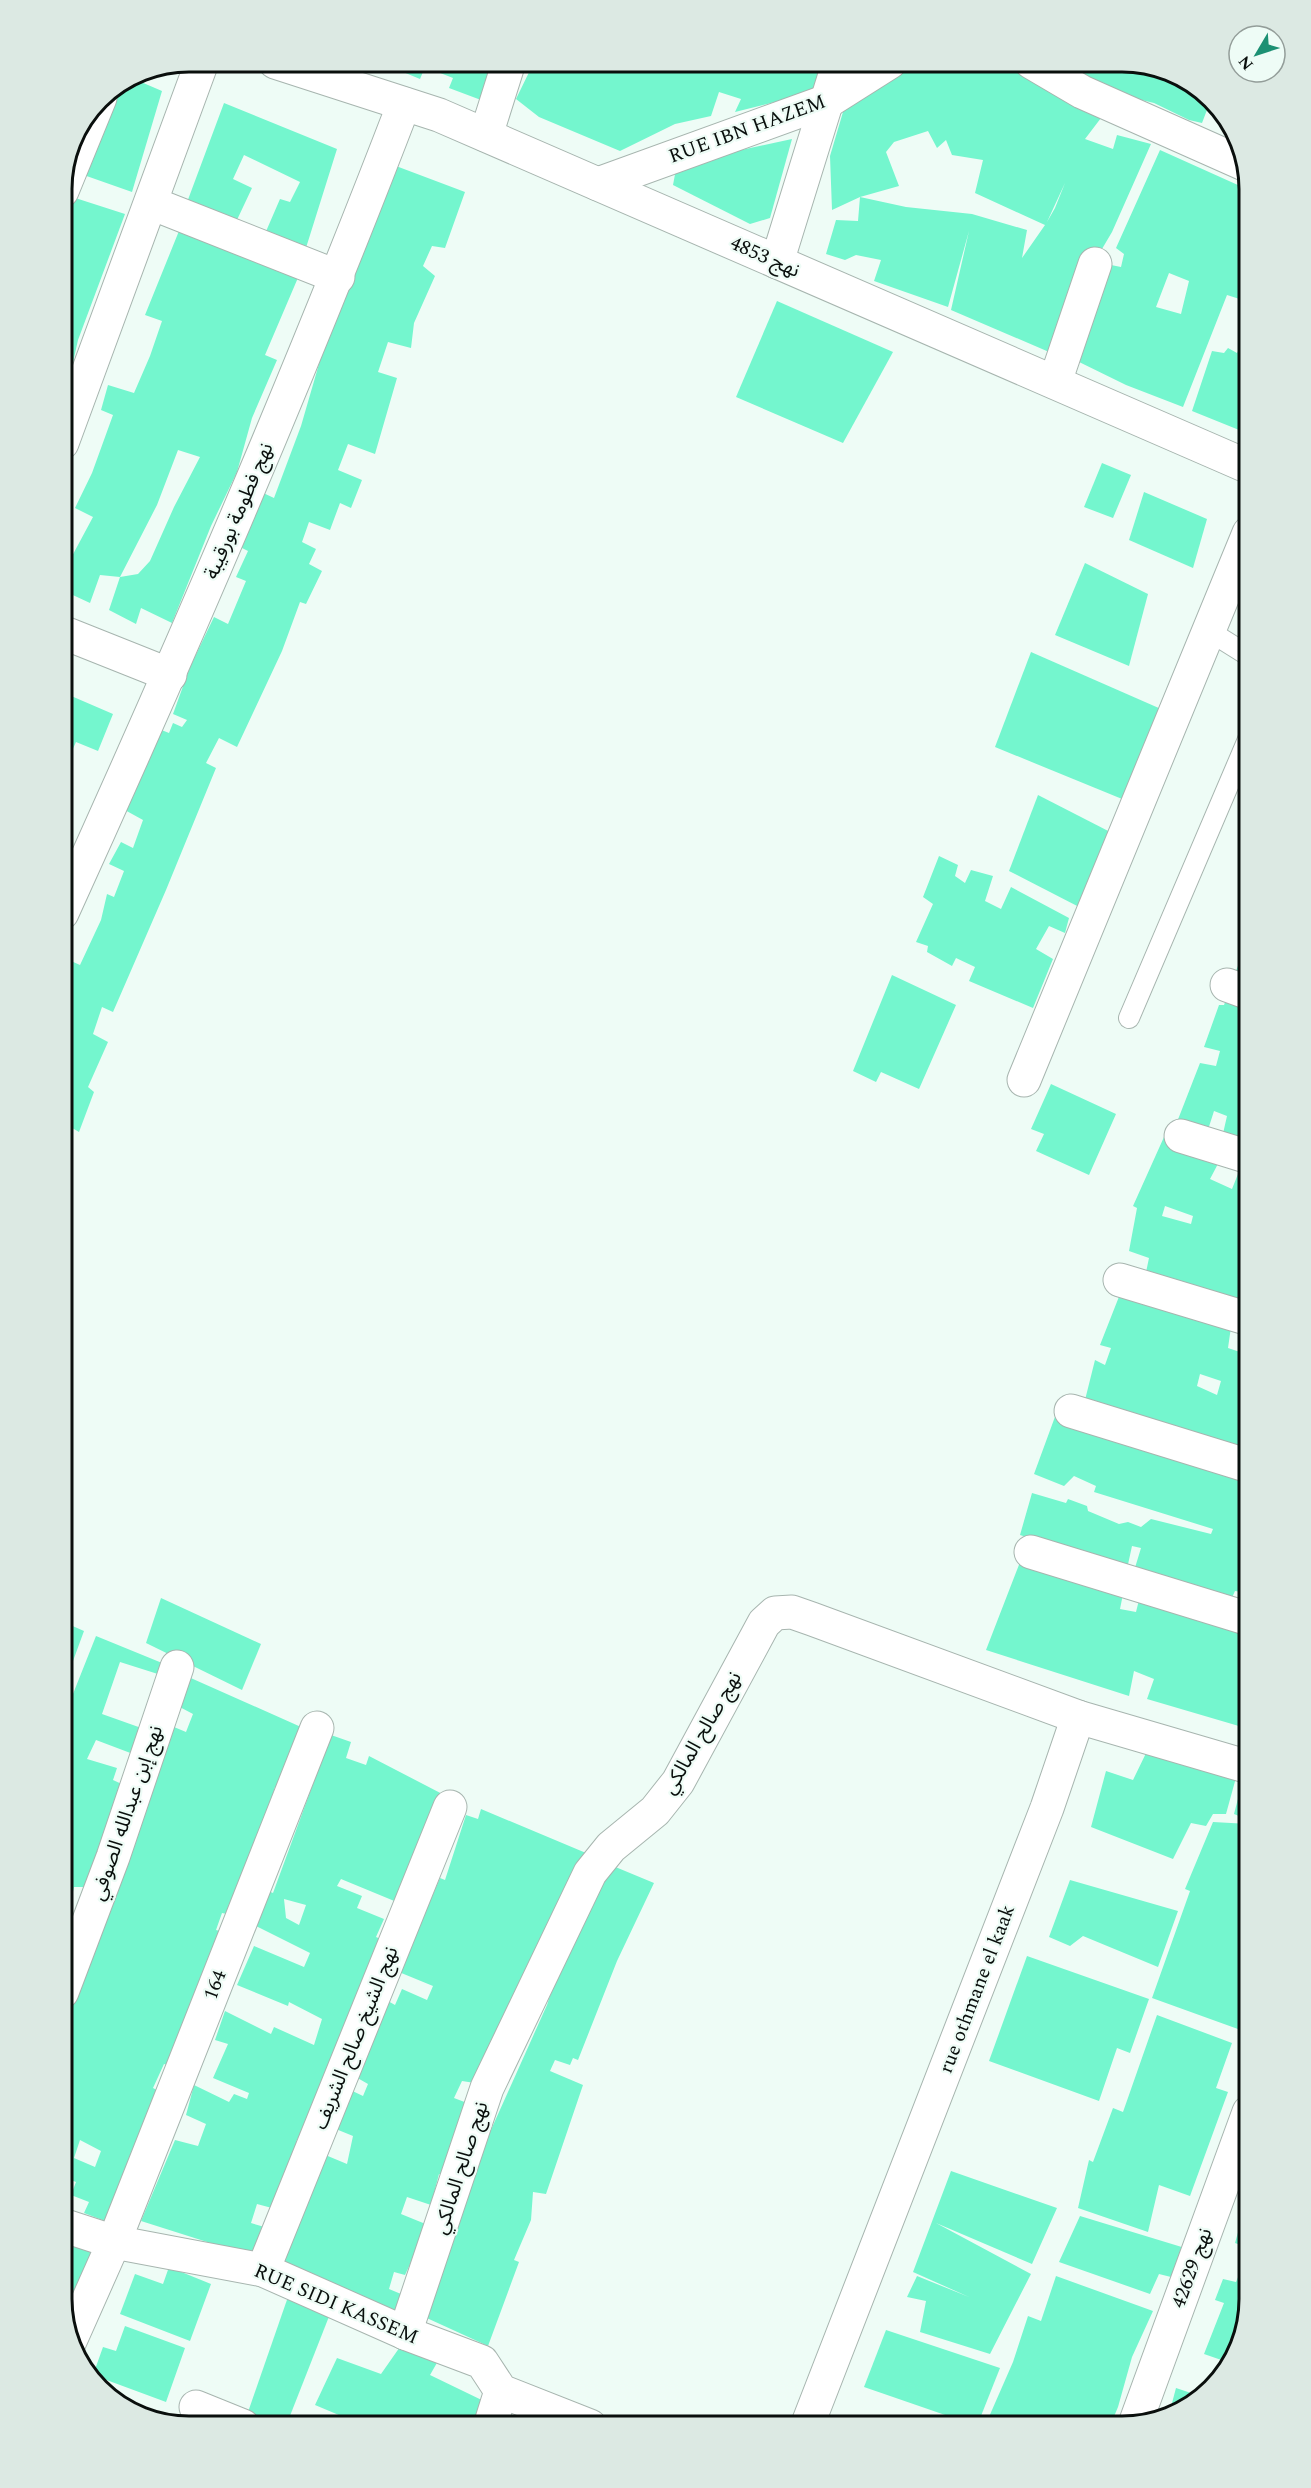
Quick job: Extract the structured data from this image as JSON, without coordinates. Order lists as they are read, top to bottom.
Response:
{
  "streets": {
    "street": [
      "RUE IBN HAZEM",
      "نهج 4853",
      "نهج فطومة بورقيبة",
      "نهج صالح المالكي",
      "نهج إبن عبدالله الصوفي",
      "164",
      "rue othmane el kaak",
      "نهج الشيخ صالح الشريف",
      "نهج 42629",
      "RUE SIDI KASSEM"
    ]
  },
  "crossings": [
    ["RUE IBN HAZEM", "نهج 4853"],
    ["نهج 4853", "نهج فطومة بورقيبة"],
    ["نهج صالح المالكي", "rue othmane el kaak"],
    ["نهج صالح المالكي", "RUE SIDI KASSEM"],
    ["164", "RUE SIDI KASSEM"],
    ["نهج الشيخ صالح الشريف", "RUE SIDI KASSEM"]
  ],
  "north": "bottom left"
}
